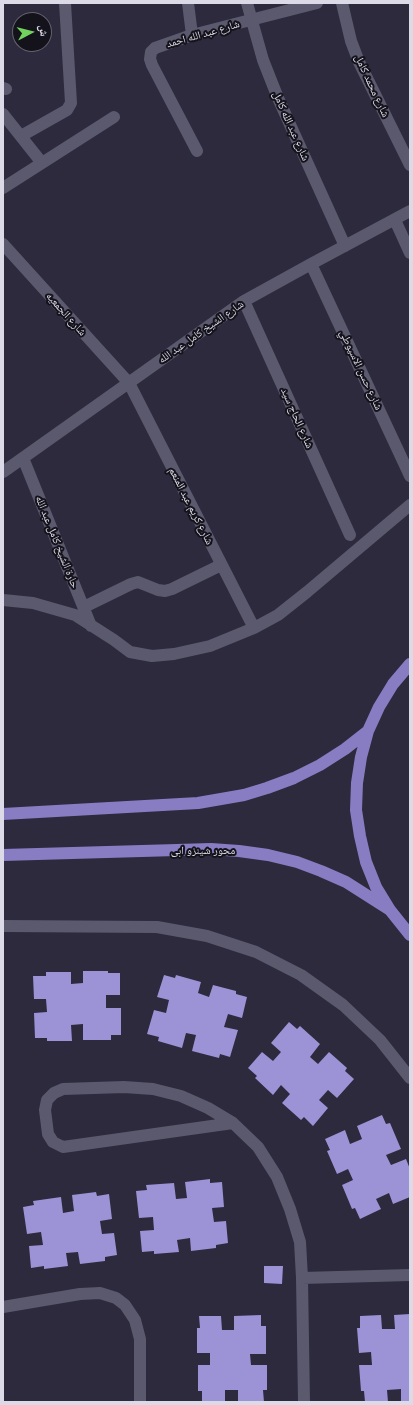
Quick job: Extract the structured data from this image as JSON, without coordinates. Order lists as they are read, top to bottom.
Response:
{
  "streets": {
    "main road": ["محور شينزو ابى"],
    "street": [
      "شارع عبد الله احمد",
      "شارع محمد كامل",
      "شارع عبد الله كامل",
      "شارع الجمعيه",
      "شارع الشيخ كامل عبد الله",
      "شارع حسن الاسيوطي",
      "شارع الحاج سيد",
      "شارع كريم عبد المنعم",
      "حارة الشيخ كامل عبد الله"
    ]
  },
  "crossings": [
    ["شارع عبد الله احمد", "شارع عبد الله كامل"],
    ["شارع عبد الله كامل", "شارع الشيخ كامل عبد الله"],
    ["شارع الجمعيه", "شارع الشيخ كامل عبد الله"],
    ["شارع الجمعيه", "شارع كريم عبد المنعم"],
    ["شارع الشيخ كامل عبد الله", "شارع حسن الاسيوطي"],
    ["شارع الشيخ كامل عبد الله", "شارع الحاج سيد"],
    ["شارع الشيخ كامل عبد الله", "شارع كريم عبد المنعم"],
    ["شارع الشيخ كامل عبد الله", "حارة الشيخ كامل عبد الله"]
  ],
  "north": "right"
}
